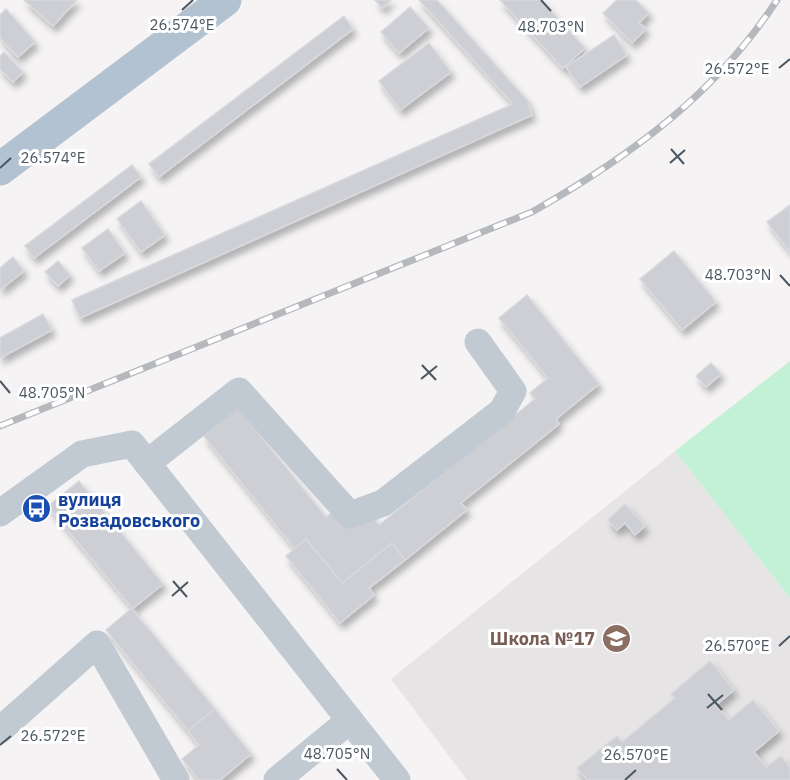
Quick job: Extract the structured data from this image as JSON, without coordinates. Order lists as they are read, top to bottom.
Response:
{
  "places": {
    "bus stop": ["вулиця Розвадовського"],
    "school or university": ["Школа №17"]
  },
  "coordinates": [
    "26.574°E",
    "48.703°N",
    "26.572°E",
    "48.705°N",
    "26.570°E"
  ]
}
